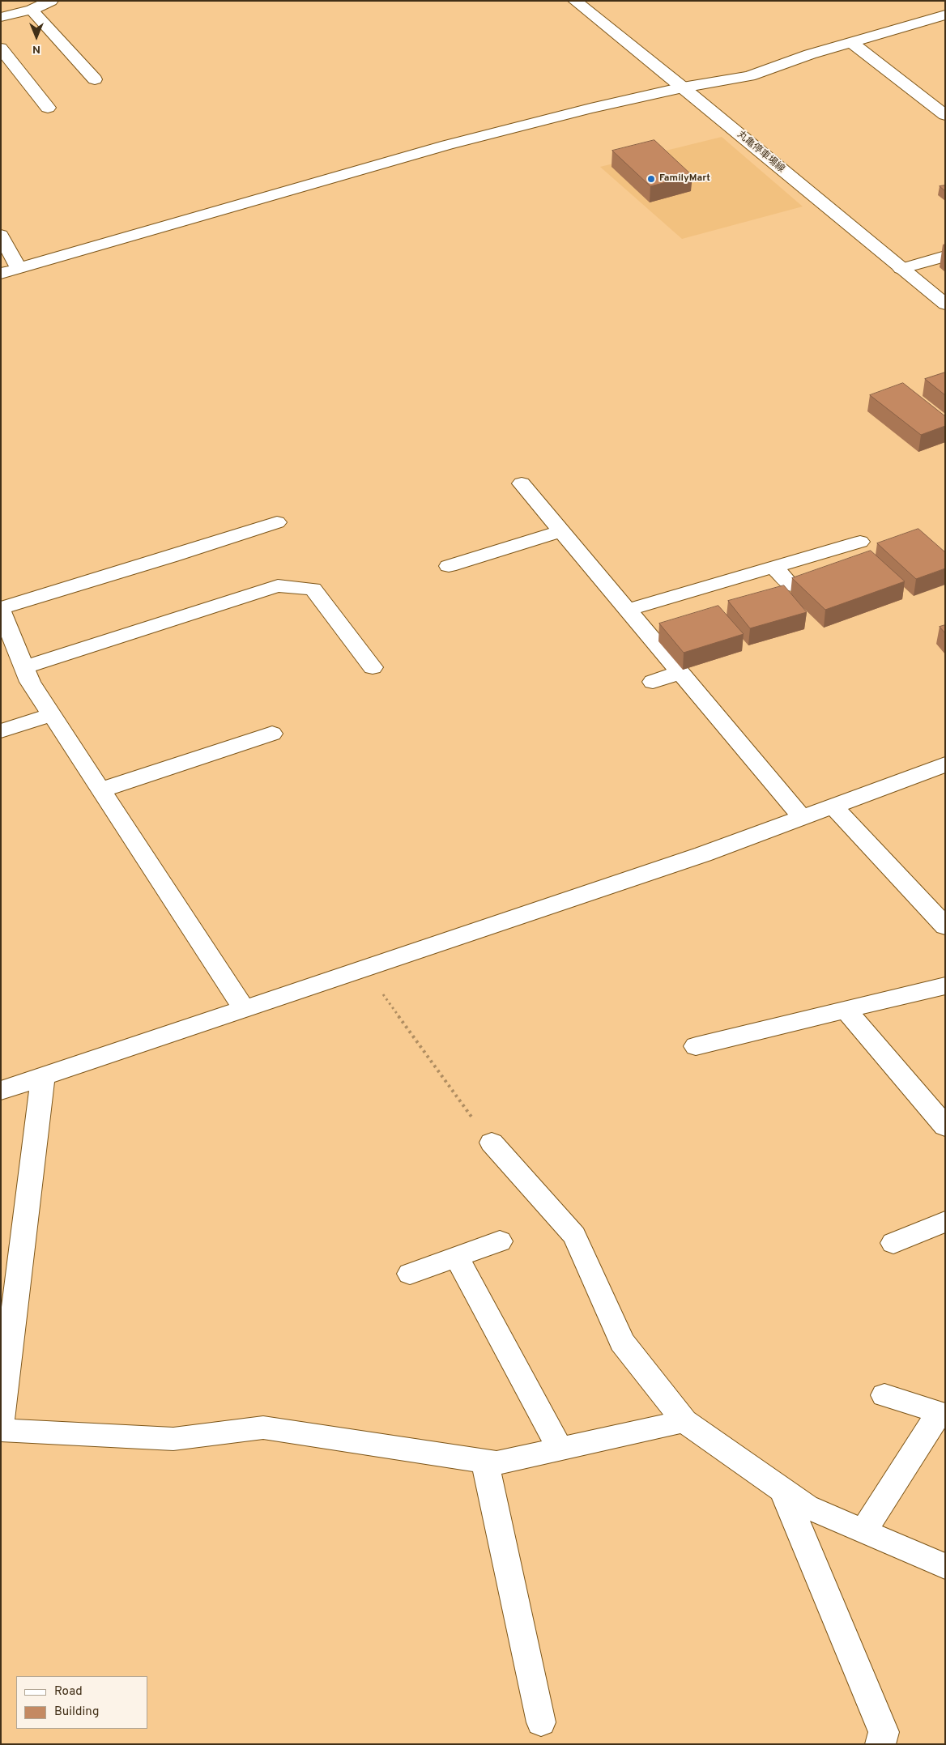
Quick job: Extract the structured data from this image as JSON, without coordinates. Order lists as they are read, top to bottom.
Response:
{
  "streets": {
    "street": ["丸亀停車場線"]
  },
  "places": ["FamilyMart"],
  "legend": ["Road", "Building"],
  "north": "bottom"
}
